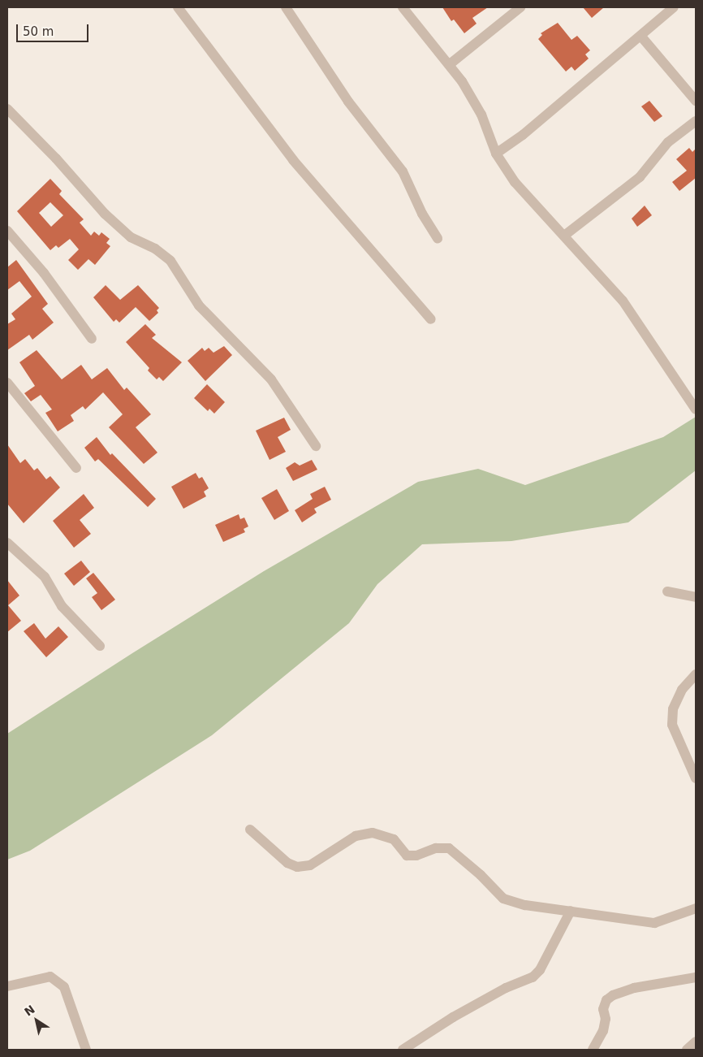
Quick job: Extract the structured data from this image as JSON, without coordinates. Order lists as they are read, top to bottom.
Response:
{
  "scale_bar": "50 m",
  "north": "top left"
}
